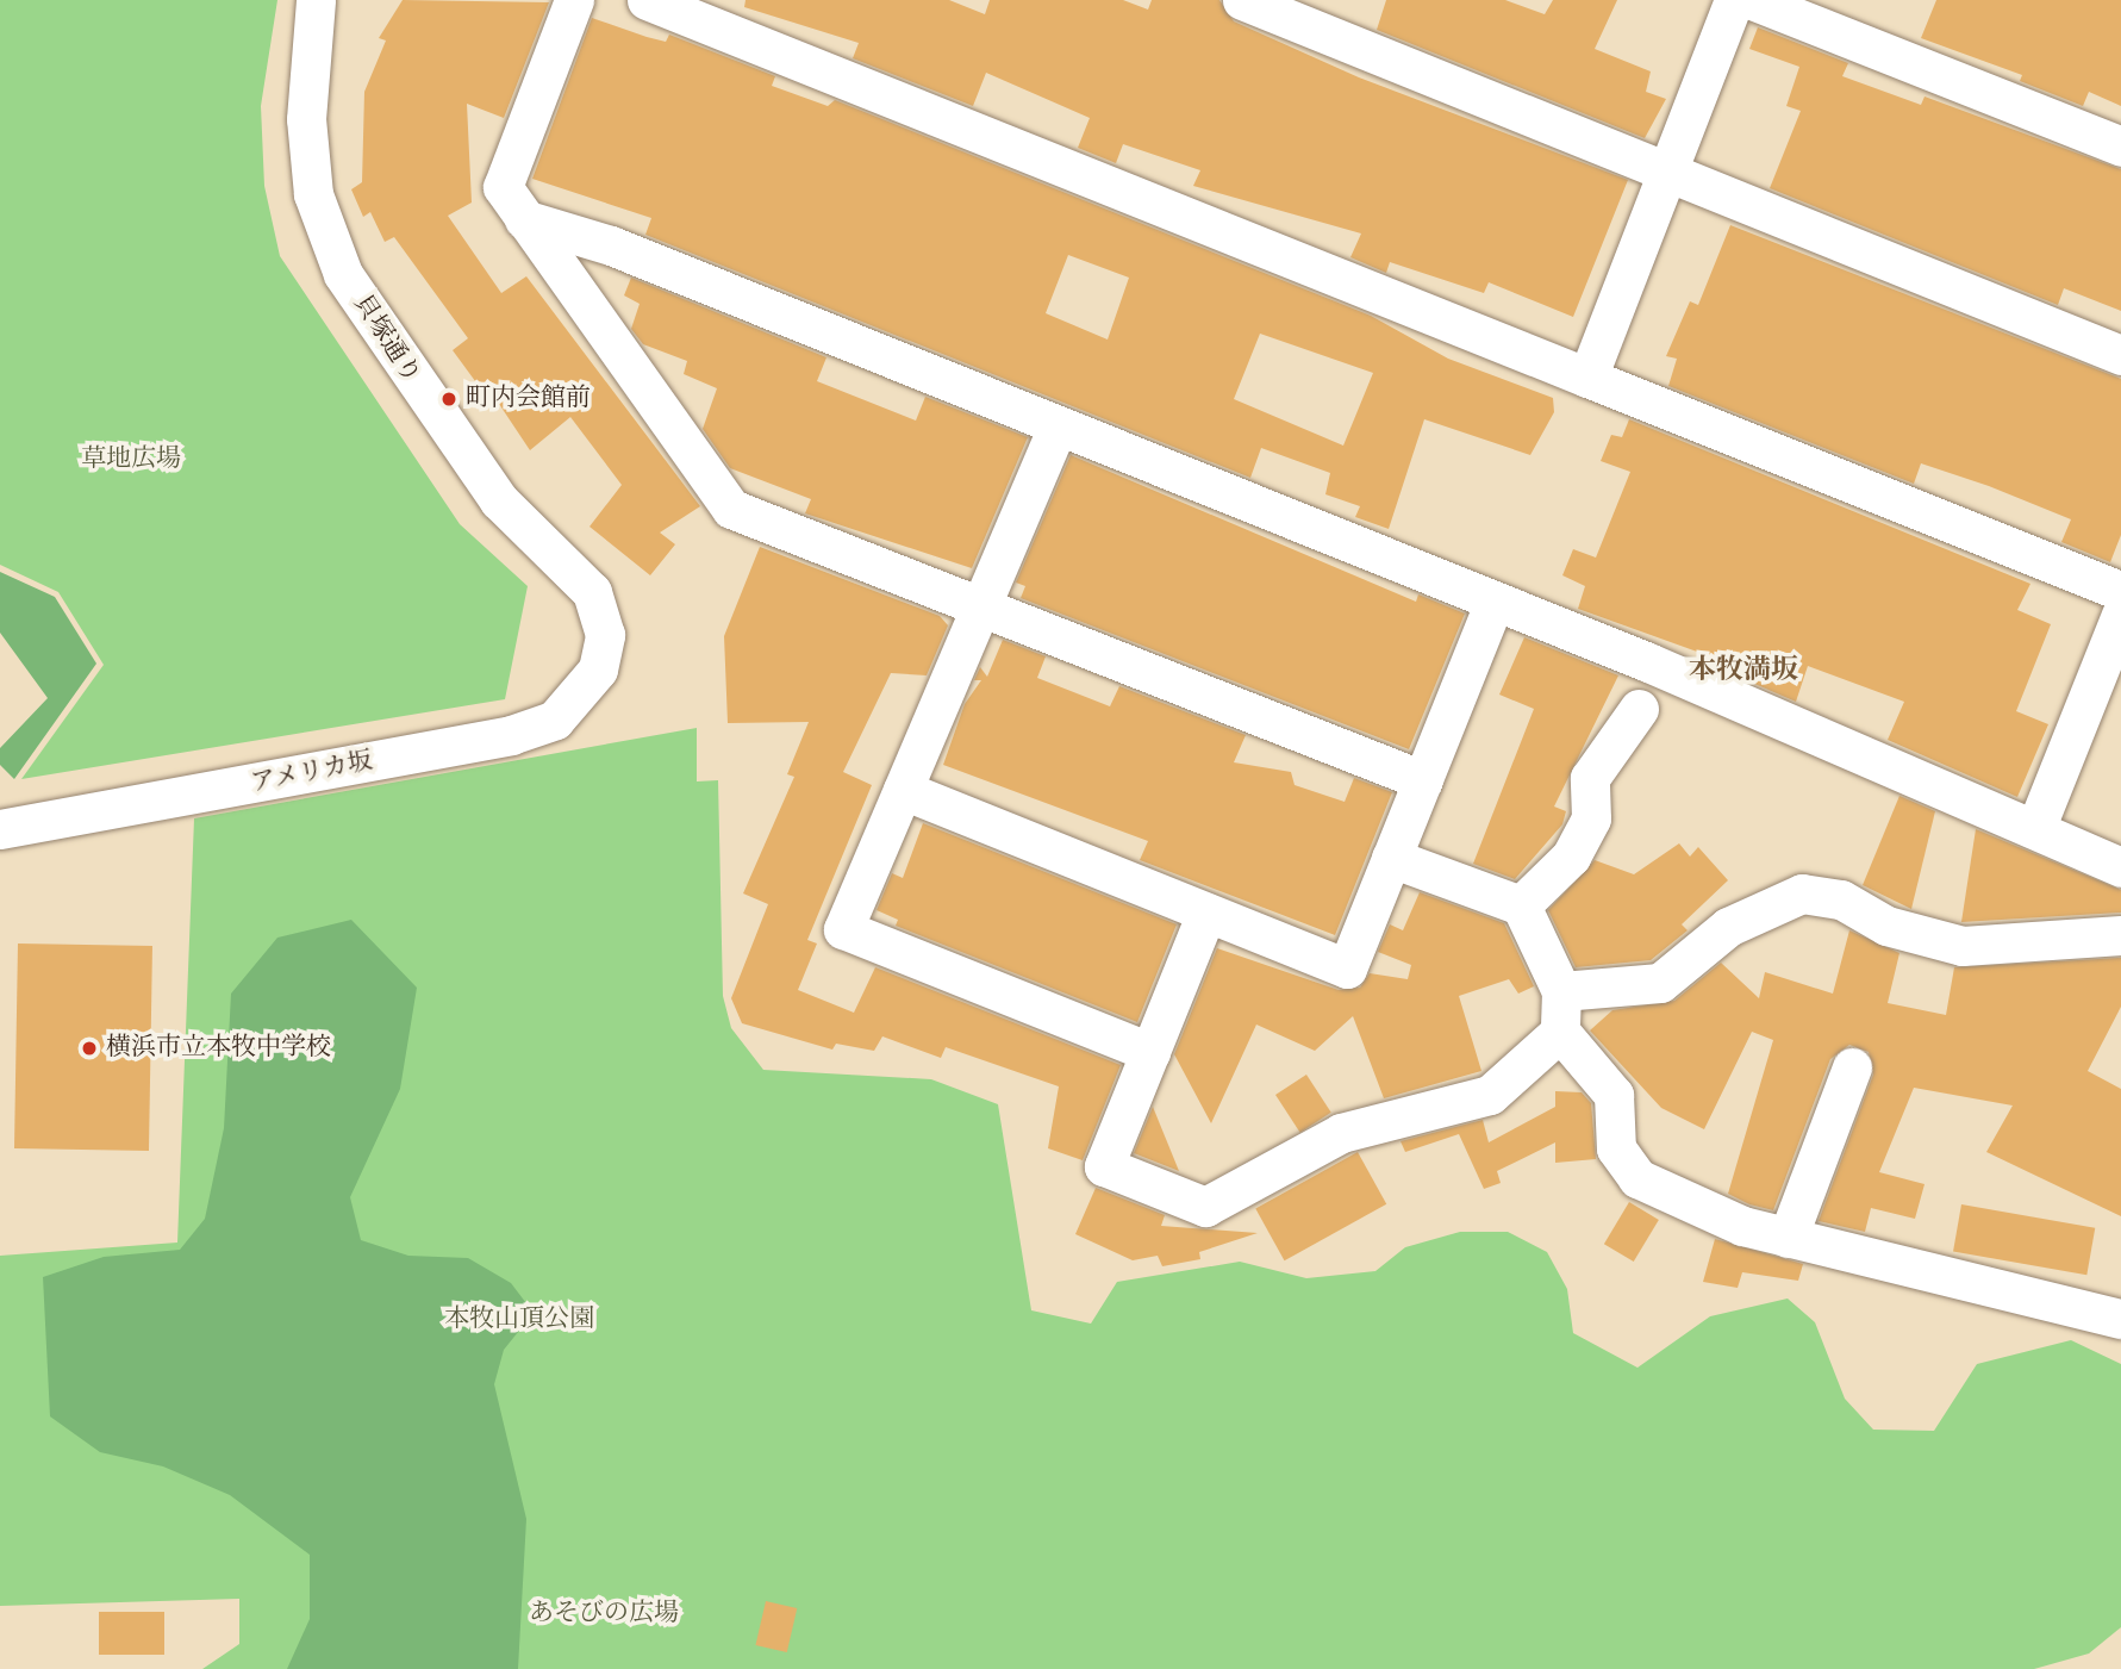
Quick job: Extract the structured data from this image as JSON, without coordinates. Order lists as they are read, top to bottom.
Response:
{
  "streets": {
    "street": ["貝塚通り", "アメリカ坂"]
  },
  "crossings": [
    ["貝塚通り", "アメリカ坂"]
  ],
  "districts": ["本牧満坂"],
  "parks": ["草地広場", "本牧山頂公園", "あそびの広場"],
  "places": ["町内会館前", "横浜市立本牧中学校"]
}
